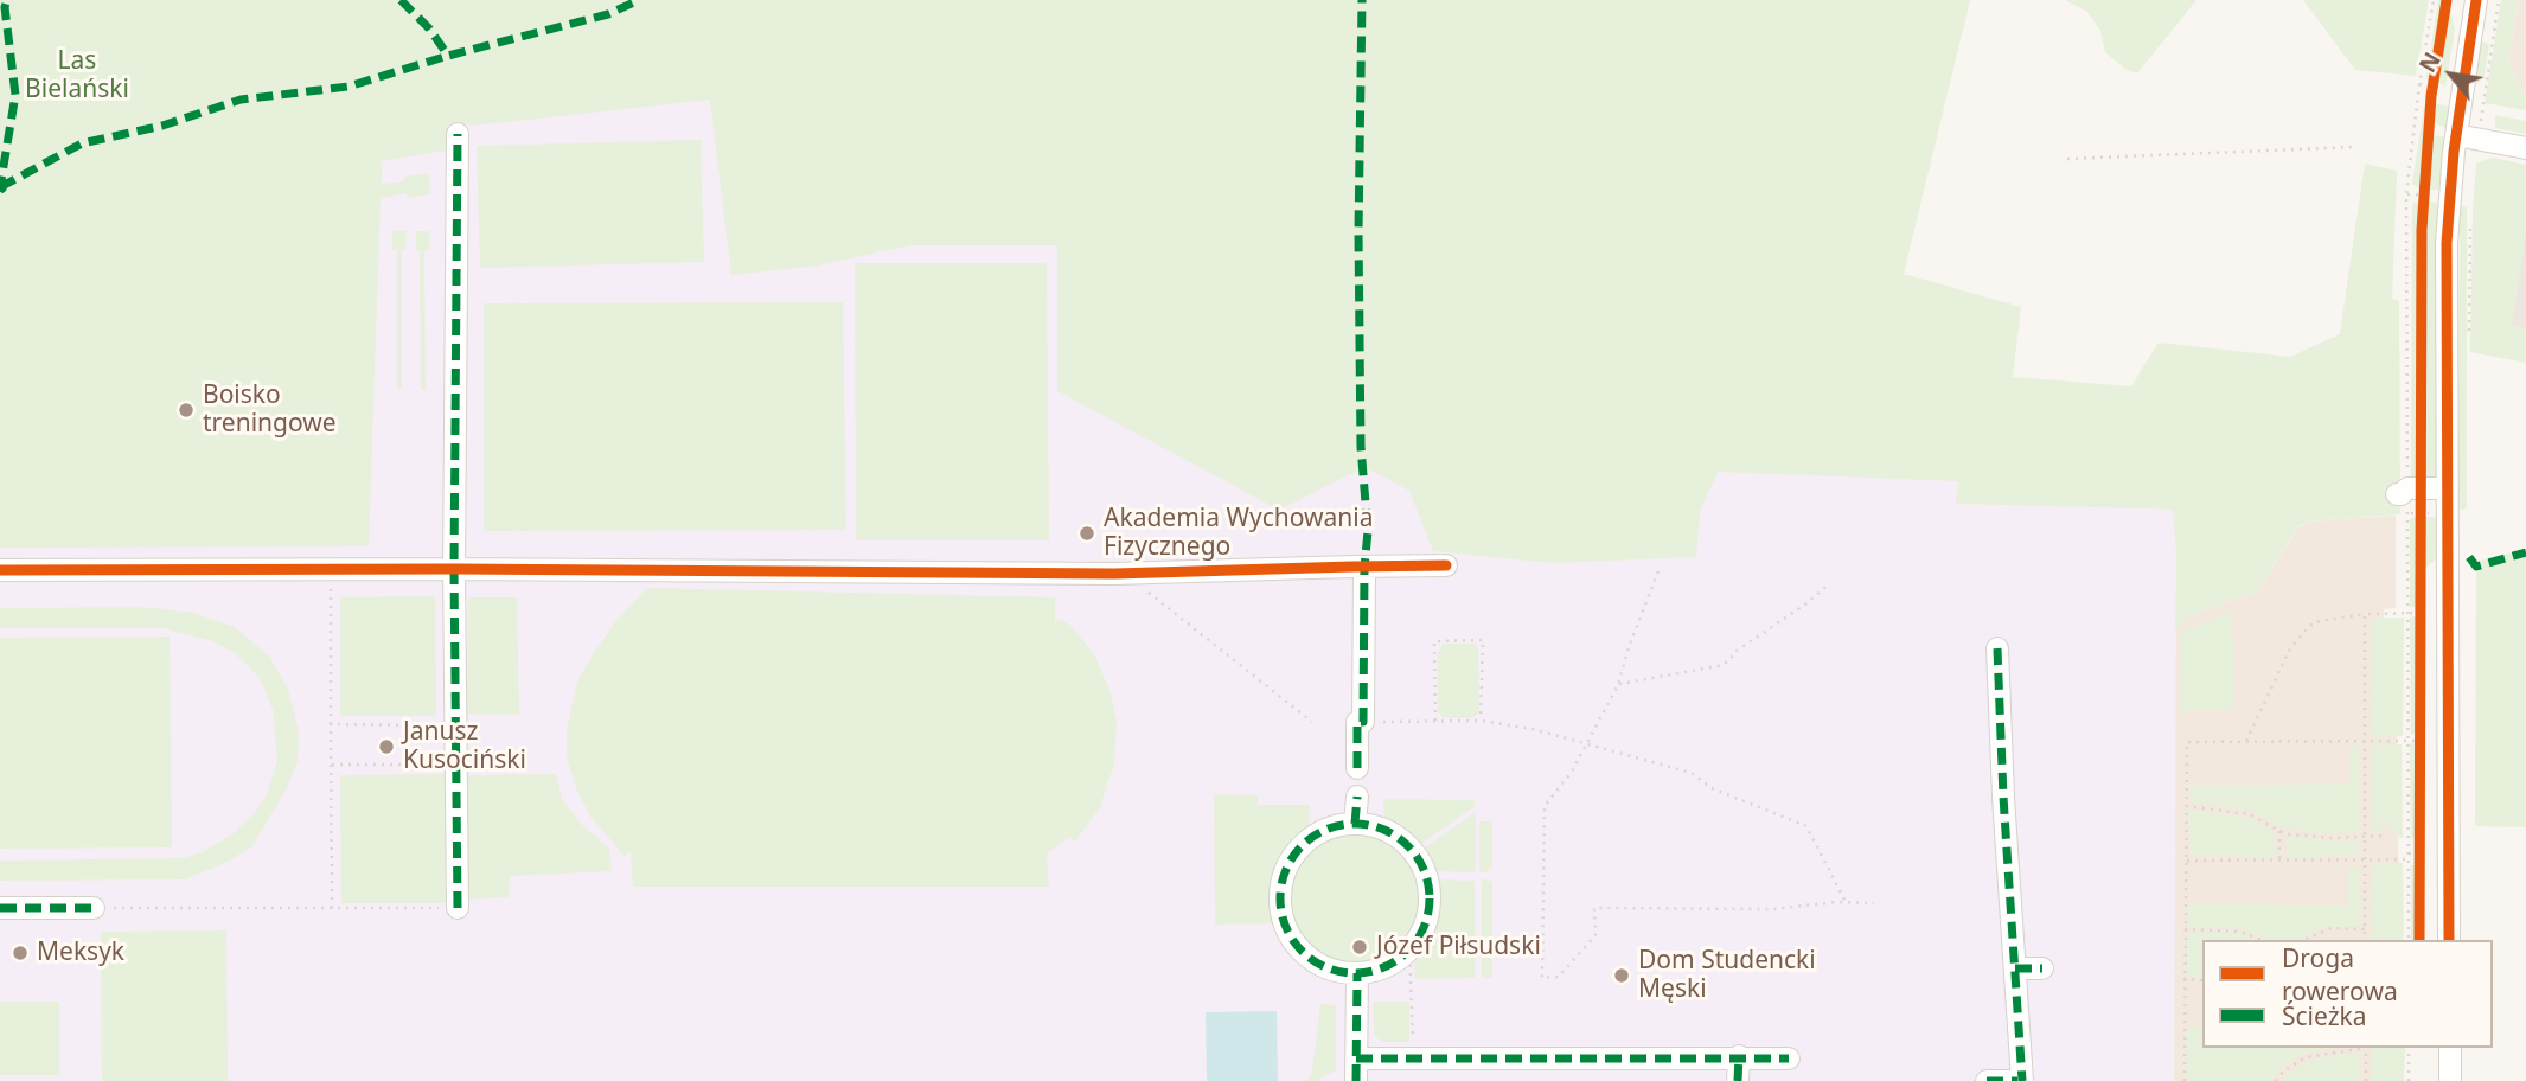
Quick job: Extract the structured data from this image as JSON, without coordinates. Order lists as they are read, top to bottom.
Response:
{
  "parks": ["Las Bielański"],
  "places": [
    "Boisko treningowe",
    "Akademia Wychowania Fizycznego",
    "Janusz Kusociński",
    "Józef Piłsudski",
    "Meksyk",
    "Dom Studencki Męski"
  ],
  "legend": ["Droga rowerowa", "Ścieżka"],
  "north": "top left"
}
